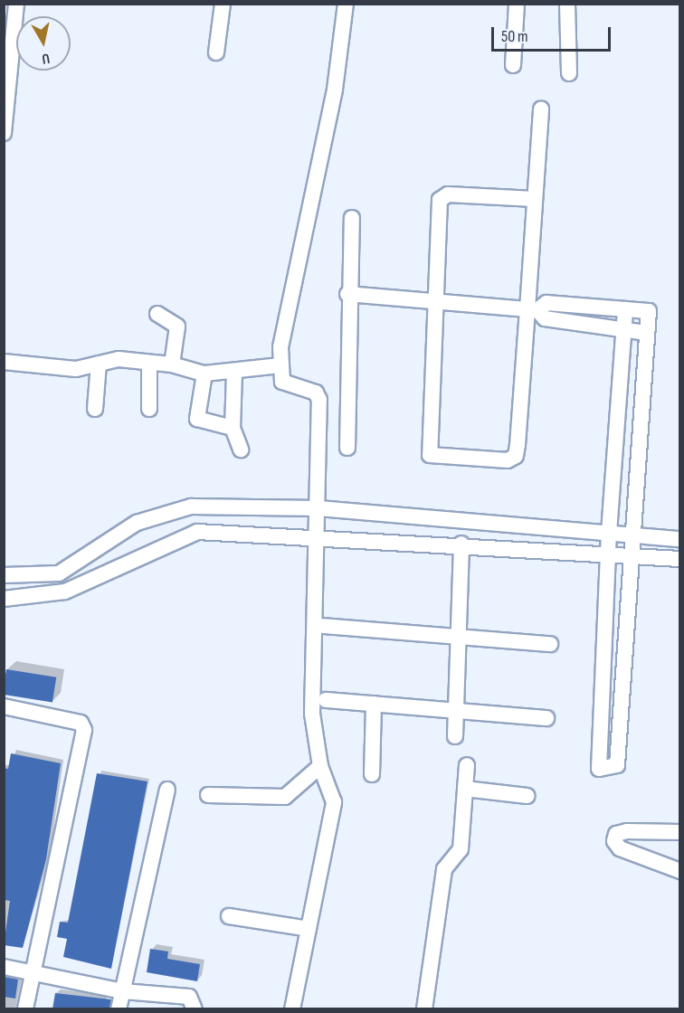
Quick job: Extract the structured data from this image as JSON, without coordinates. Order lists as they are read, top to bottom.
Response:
{
  "scale_bar": "50 m",
  "north": "bottom"
}
